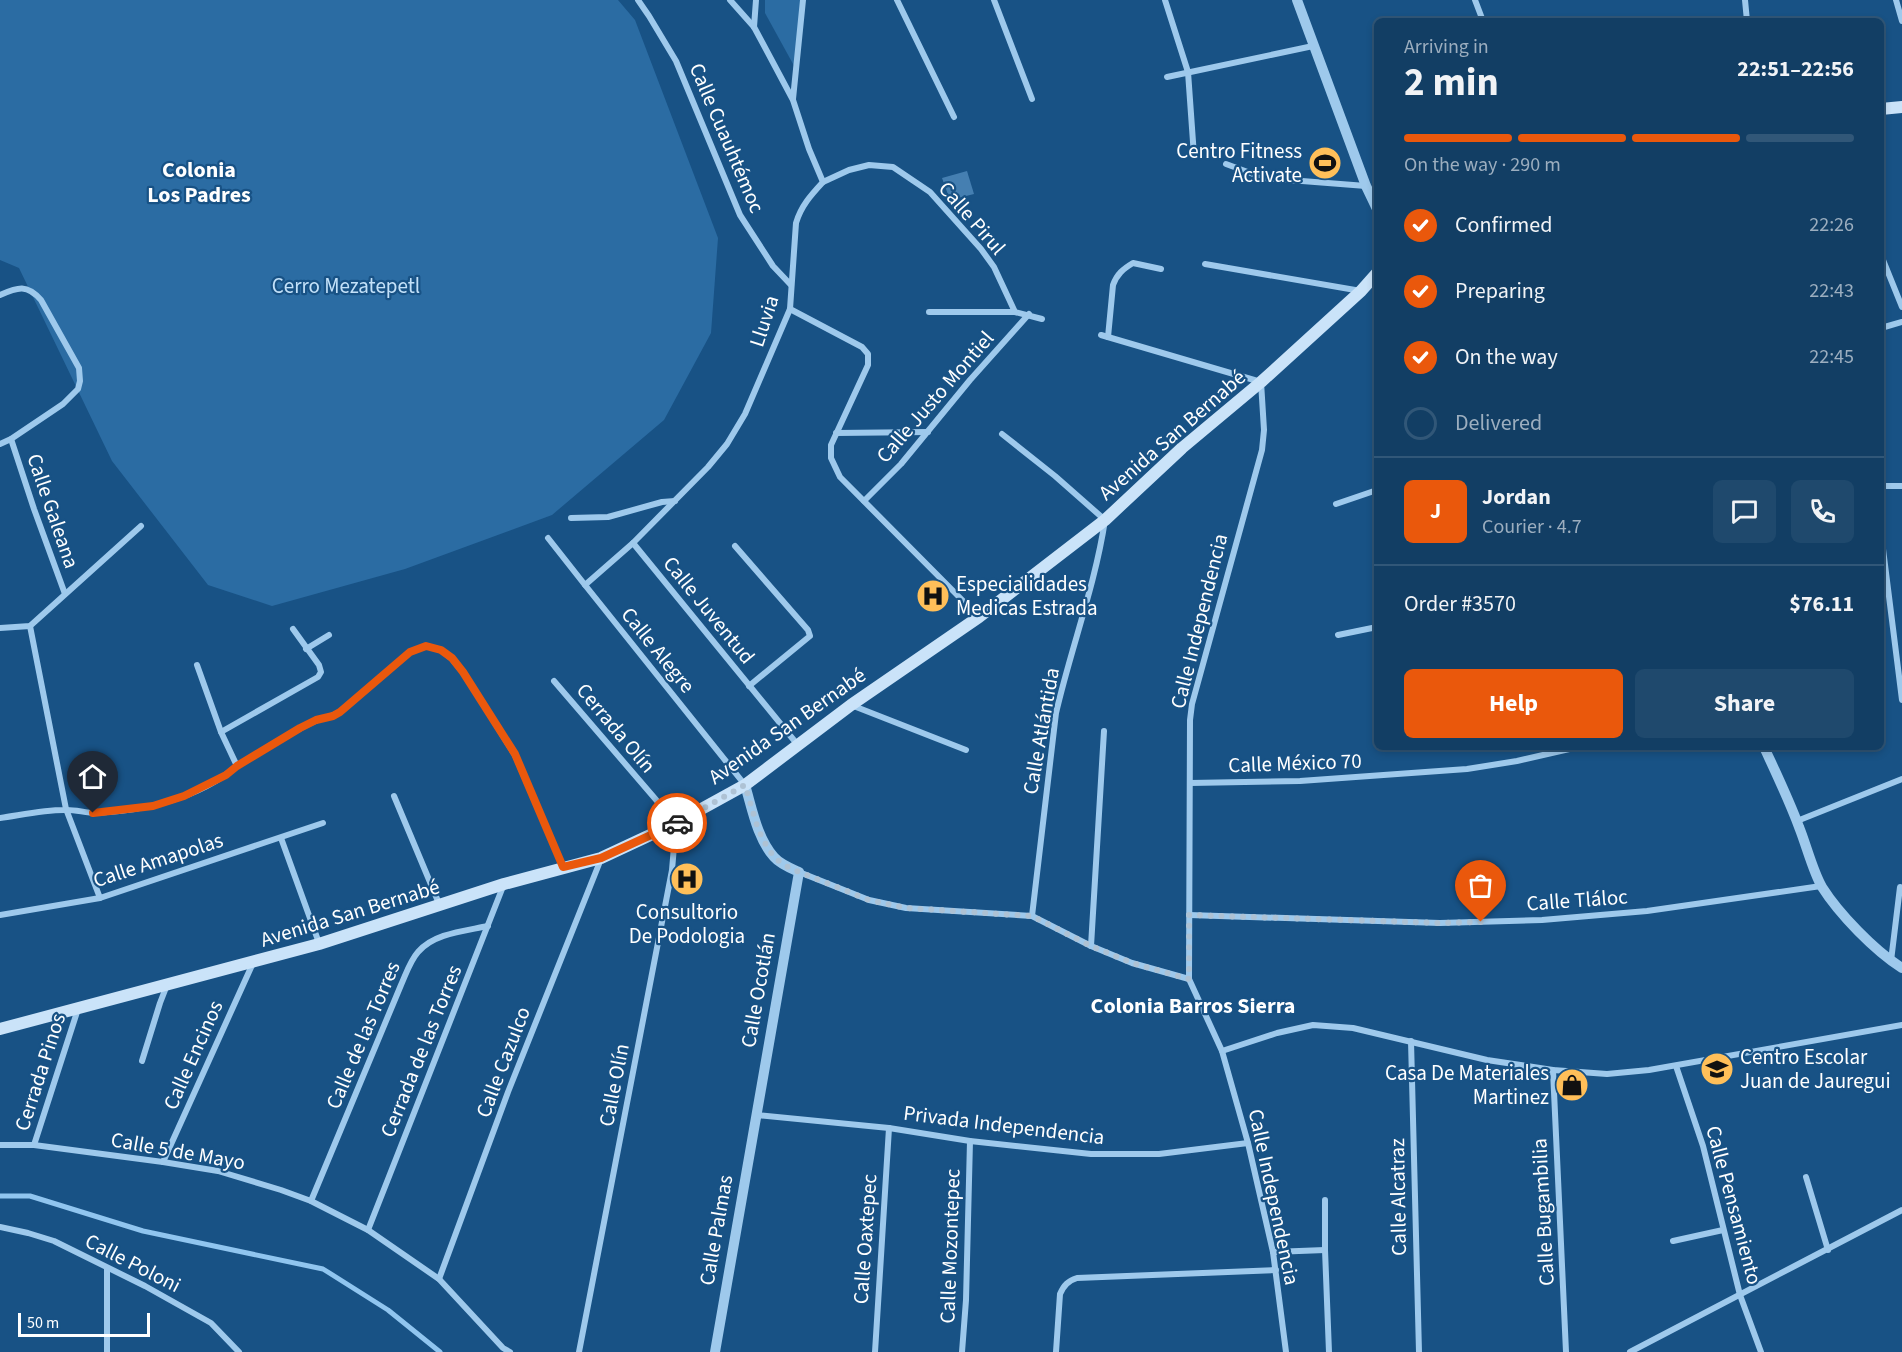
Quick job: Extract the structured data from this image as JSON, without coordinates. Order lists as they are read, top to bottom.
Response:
{
  "streets": {
    "main road": ["Avenida San Bernabé"],
    "street": [
      "Calle Cuauhtémoc",
      "Calle Pirul",
      "Lluvia",
      "Calle Justo Montiel",
      "Calle Galeana",
      "Calle Juventud",
      "Calle Independencia",
      "Calle Alegre",
      "Cerrada Olín",
      "Calle Atlántida",
      "Calle México 70",
      "Calle Amapolas",
      "Calle Tláloc",
      "Calle Ocotlán",
      "Calle de las Torres",
      "Cerrada de las Torres",
      "Calle Encinos",
      "Calle Cazulco",
      "Cerrada Pinos",
      "Calle Olín",
      "Privada Independencia",
      "Calle 5 de Mayo",
      "Calle Alcatraz",
      "Calle Pensamiento",
      "Calle Bugambilia",
      "Calle Palmas",
      "Calle Oaxtepec",
      "Calle Mozontepec",
      "Calle Poloni"
    ]
  },
  "crossings": [
    ["Calle Cuauhtémoc", "Lluvia"],
    ["Calle Pirul", "Lluvia"],
    ["Avenida San Bernabé", "Calle Juventud"],
    ["Avenida San Bernabé", "Calle Independencia"],
    ["Avenida San Bernabé", "Calle Alegre"],
    ["Avenida San Bernabé", "Cerrada Olín"],
    ["Avenida San Bernabé", "Calle Atlántida"],
    ["Avenida San Bernabé", "Cerrada de las Torres"],
    ["Avenida San Bernabé", "Calle Encinos"],
    ["Avenida San Bernabé", "Calle Cazulco"],
    ["Avenida San Bernabé", "Cerrada Pinos"],
    ["Avenida San Bernabé", "Calle Olín"],
    ["Calle Independencia", "Calle México 70"],
    ["Calle Independencia", "Calle Tláloc"],
    ["Calle Independencia", "Privada Independencia"],
    ["Cerrada Olín", "Calle Olín"],
    ["Calle Ocotlán", "Privada Independencia"],
    ["Calle Ocotlán", "Calle Palmas"],
    ["Calle de las Torres", "Cerrada de las Torres"],
    ["Calle de las Torres", "Calle 5 de Mayo"],
    ["Cerrada de las Torres", "Calle 5 de Mayo"],
    ["Calle Encinos", "Calle 5 de Mayo"],
    ["Calle Cazulco", "Calle 5 de Mayo"],
    ["Cerrada Pinos", "Calle 5 de Mayo"],
    ["Privada Independencia", "Calle Palmas"],
    ["Privada Independencia", "Calle Oaxtepec"],
    ["Privada Independencia", "Calle Mozontepec"]
  ],
  "districts": ["Colonia Los Padres", "Colonia Barros Sierra"],
  "parks": ["Cerro Mezatepetl"],
  "places": {
    "sports": ["Centro Fitness Activate"],
    "hospital": ["Especialidades Medicas Estrada", "Consultorio De Podologia"],
    "school or university": ["Centro Escolar Juan de Jauregui"],
    "shop": ["Casa De Materiales Martinez"]
  },
  "scale_bar": "50 m",
  "page": {
    "heading": ["2 min", "Arriving in", "22:51–22:56"],
    "panel": [
      "Jordan",
      "Courier · 4.7",
      "Order #3570",
      "$76.11"
    ],
    "bar": "On the way · 290 m",
    "list": [
      ["Confirmed", "22:26"],
      ["Preparing", "22:43"],
      ["On the way", "22:45"],
      "Delivered"
    ],
    "round": "J",
    "buttons": ["Help", "Share"],
    "scale": "50 m"
  }
}
